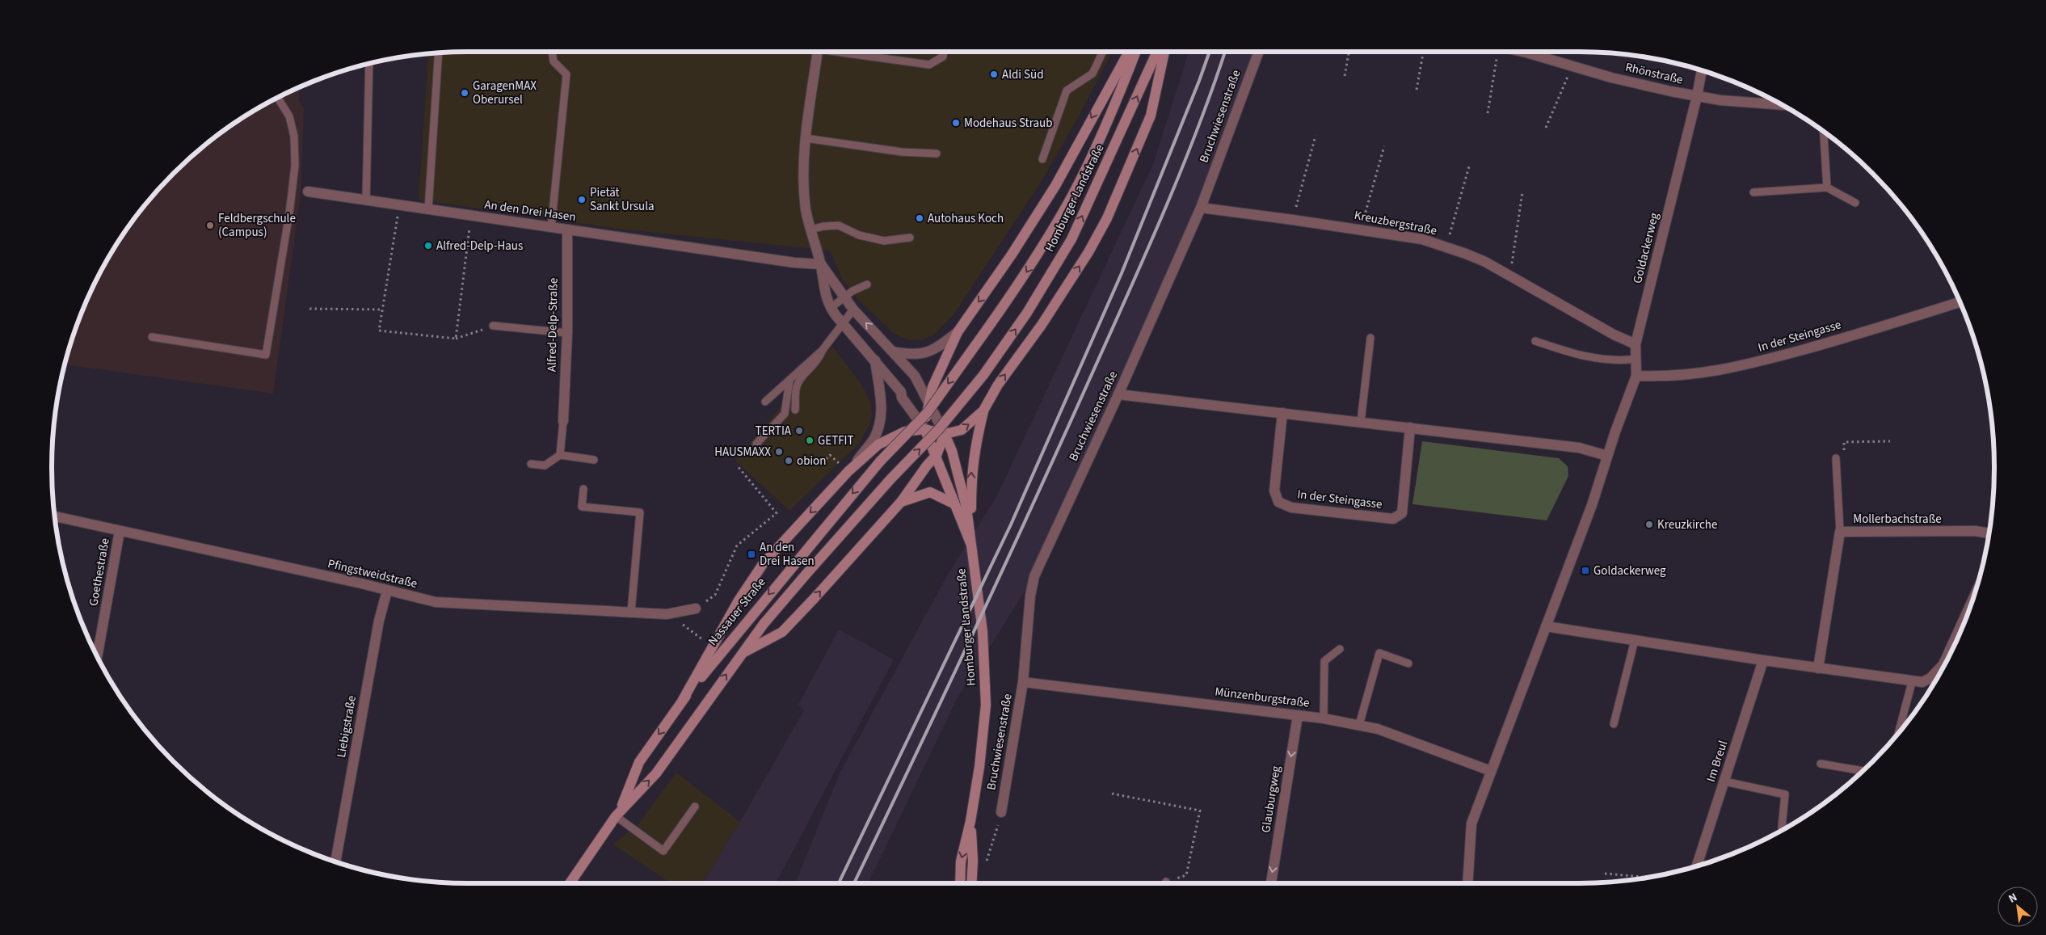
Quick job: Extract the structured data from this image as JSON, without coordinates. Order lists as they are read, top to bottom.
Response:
{
  "streets": {
    "main road": ["Homburger Landstraße", "Nassauer Straße"],
    "street": [
      "Rhönstraße",
      "Bruchwiesenstraße",
      "An den Drei Hasen",
      "Kreuzbergstraße",
      "Goldackerweg",
      "Alfred-Delp-Straße",
      "In der Steingasse",
      "Mollerbachstraße",
      "Goethestraße",
      "Pfingstweidstraße",
      "Münzenburgstraße",
      "Liebigstraße",
      "Im Breul",
      "Glauburgweg"
    ]
  },
  "crossings": [
    ["Rhönstraße", "Goldackerweg"],
    ["Bruchwiesenstraße", "Kreuzbergstraße"],
    ["Bruchwiesenstraße", "Münzenburgstraße"],
    ["Homburger Landstraße", "Nassauer Straße"],
    ["An den Drei Hasen", "Alfred-Delp-Straße"],
    ["Kreuzbergstraße", "Goldackerweg"],
    ["Goldackerweg", "In der Steingasse"],
    ["Goldackerweg", "Münzenburgstraße"],
    ["Goethestraße", "Pfingstweidstraße"],
    ["Pfingstweidstraße", "Liebigstraße"],
    ["Münzenburgstraße", "Glauburgweg"]
  ],
  "one_way": ["Glauburgweg"],
  "places": {
    "other": [
      "Aldi Süd",
      "GaragenMAX Oberursel",
      "Modehaus Straub",
      "Pietät Sankt Ursula",
      "Autohaus Koch",
      "Feldbergschule (Campus)",
      "Alfred-Delp-Haus",
      "TERTIA",
      "GETFIT",
      "HAUSMAXX",
      "obion",
      "Kreuzkirche"
    ],
    "transit": ["An den Drei Hasen", "Goldackerweg"]
  },
  "north": "top left"
}
